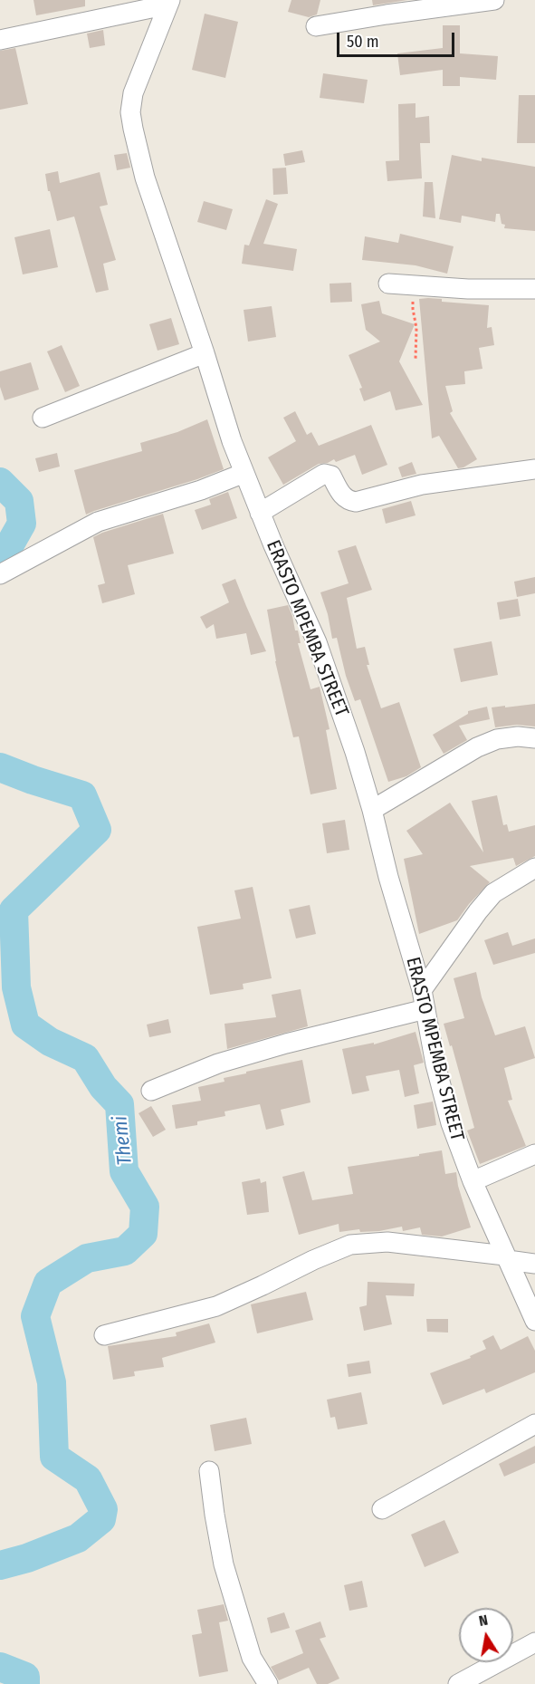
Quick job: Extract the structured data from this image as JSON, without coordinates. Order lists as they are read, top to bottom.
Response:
{
  "streets": {
    "street": ["ERASTO MPEMBA STREET"]
  },
  "water": ["Themi"],
  "scale_bar": "50 m",
  "north": "top"
}
